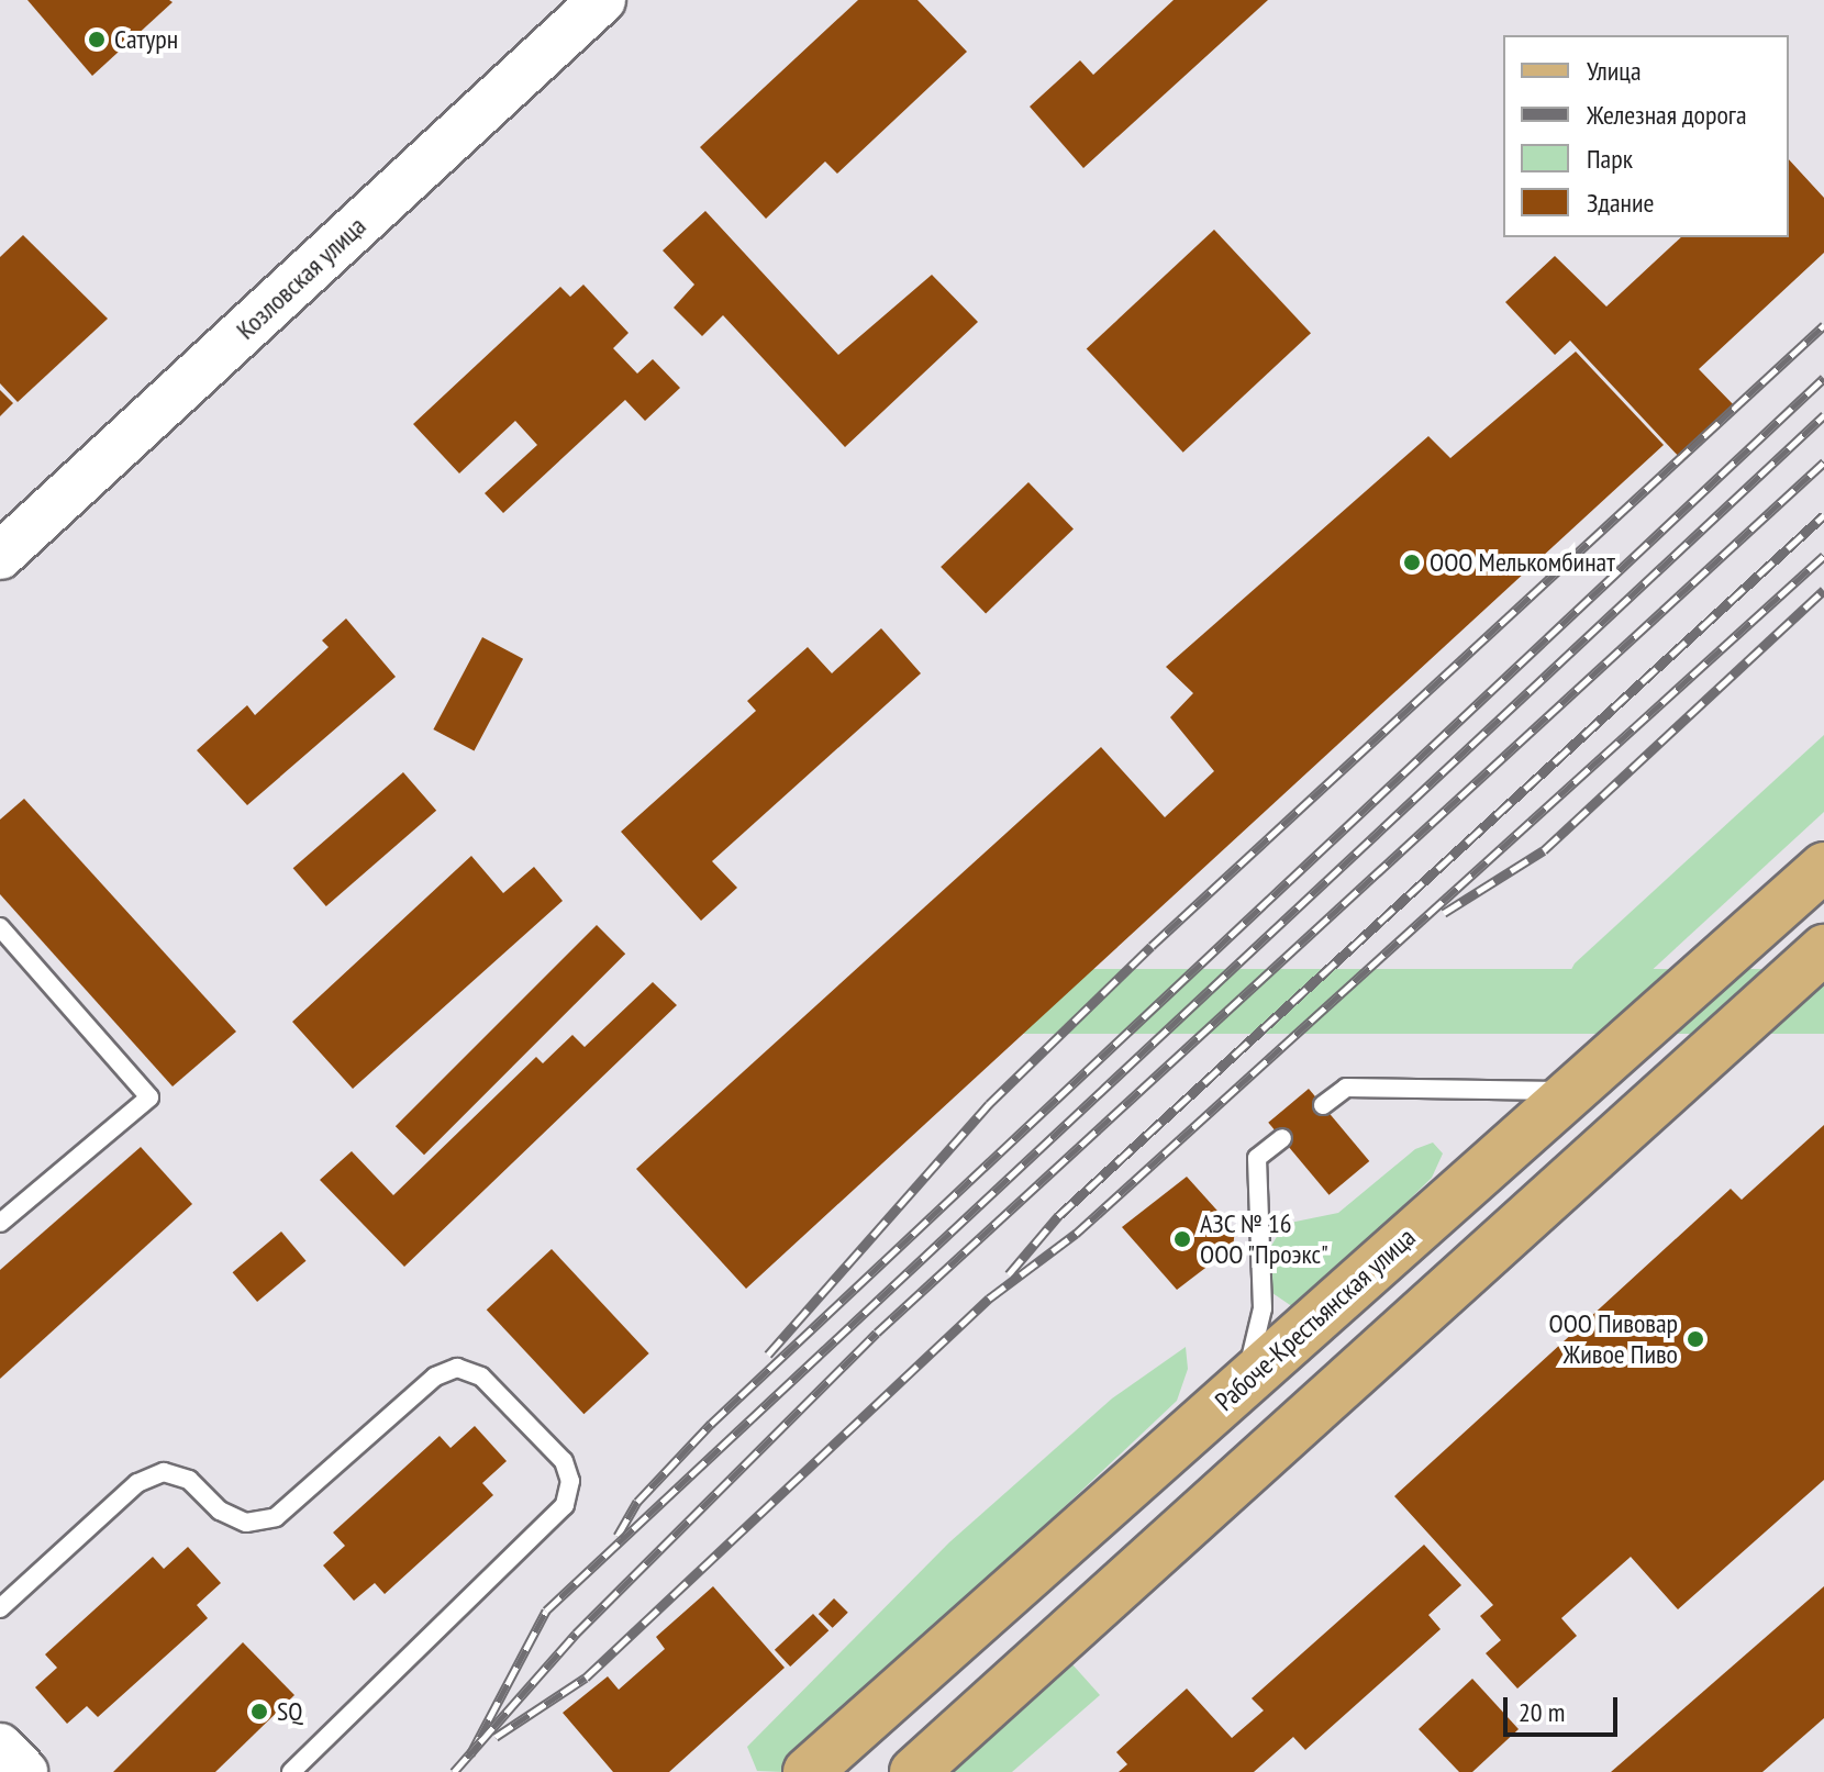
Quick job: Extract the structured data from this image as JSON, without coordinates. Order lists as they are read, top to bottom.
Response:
{
  "streets": {
    "main road": ["Рабоче-Крестьянская улица"],
    "street": ["Козловская улица"]
  },
  "places": [
    "Сатурн",
    "ООО Мелькомбинат",
    "АЗС № 16 ООО \"Проэкс\"",
    "ООО Пивовар Живое Пиво",
    "SQ"
  ],
  "legend": [
    "Улица",
    "Железная дорога",
    "Парк",
    "Здание"
  ],
  "scale_bar": "20 m"
}
